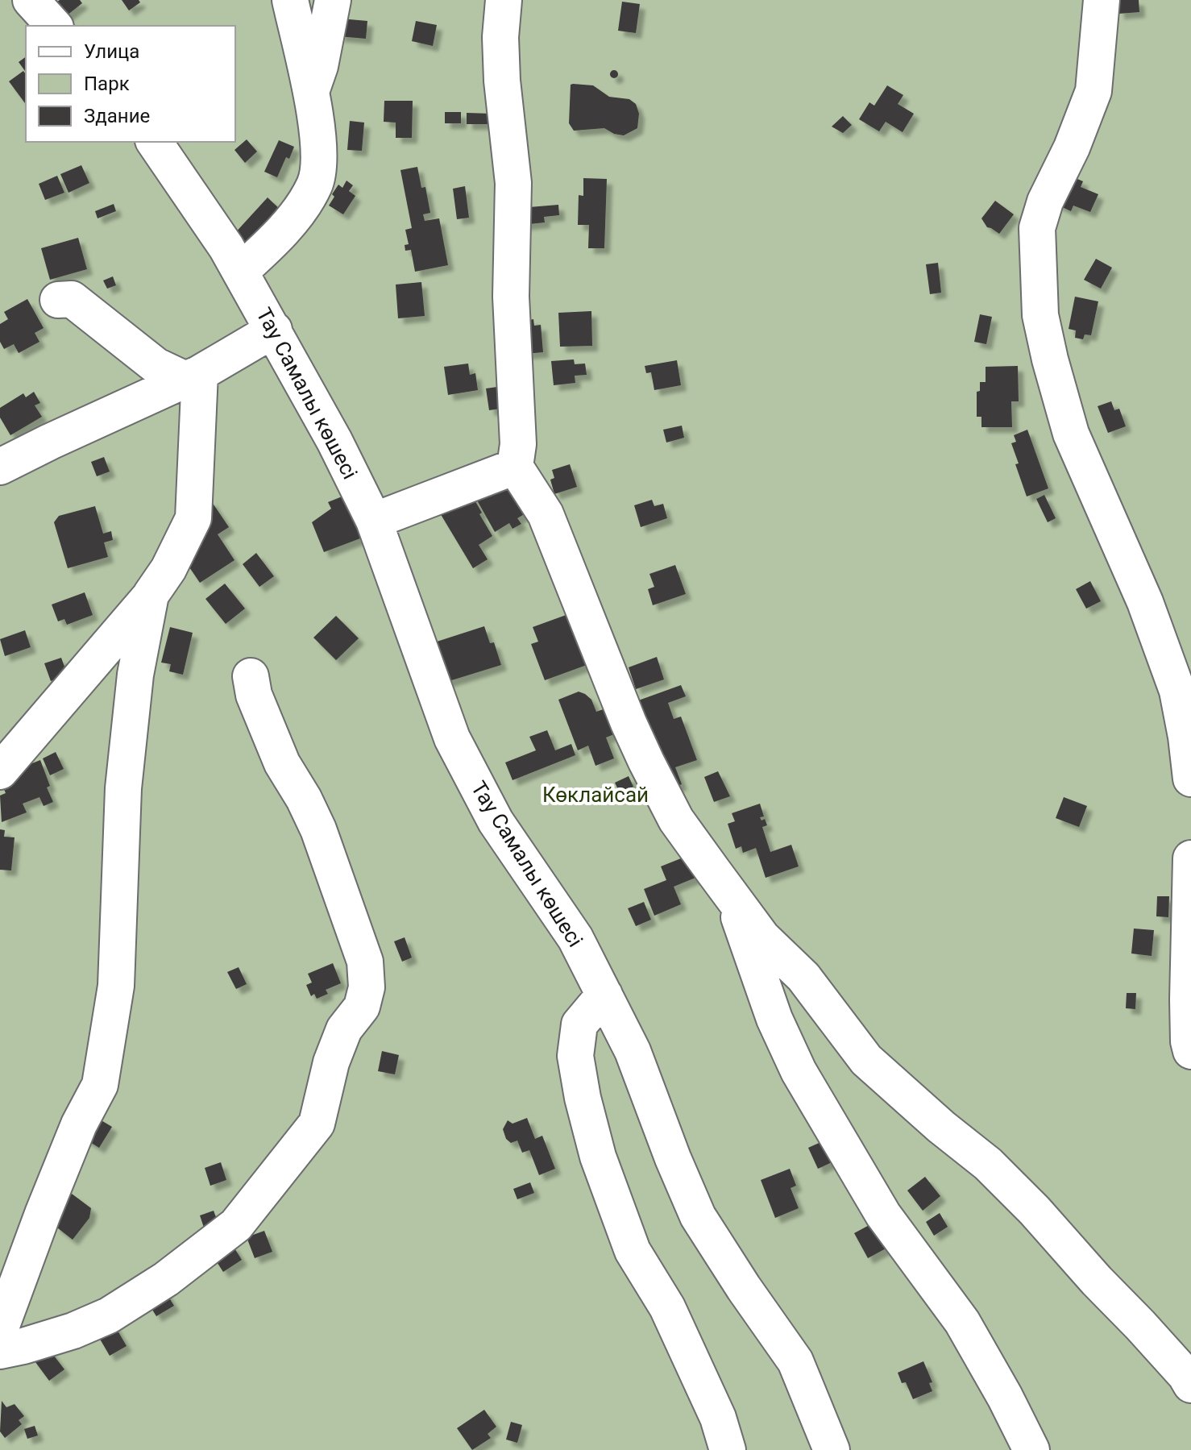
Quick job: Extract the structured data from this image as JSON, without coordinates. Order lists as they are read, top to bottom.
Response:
{
  "streets": {
    "street": ["Тау Самалы көшесі"]
  },
  "parks": ["Көклайсай"],
  "legend": ["Улица", "Парк", "Здание"]
}
